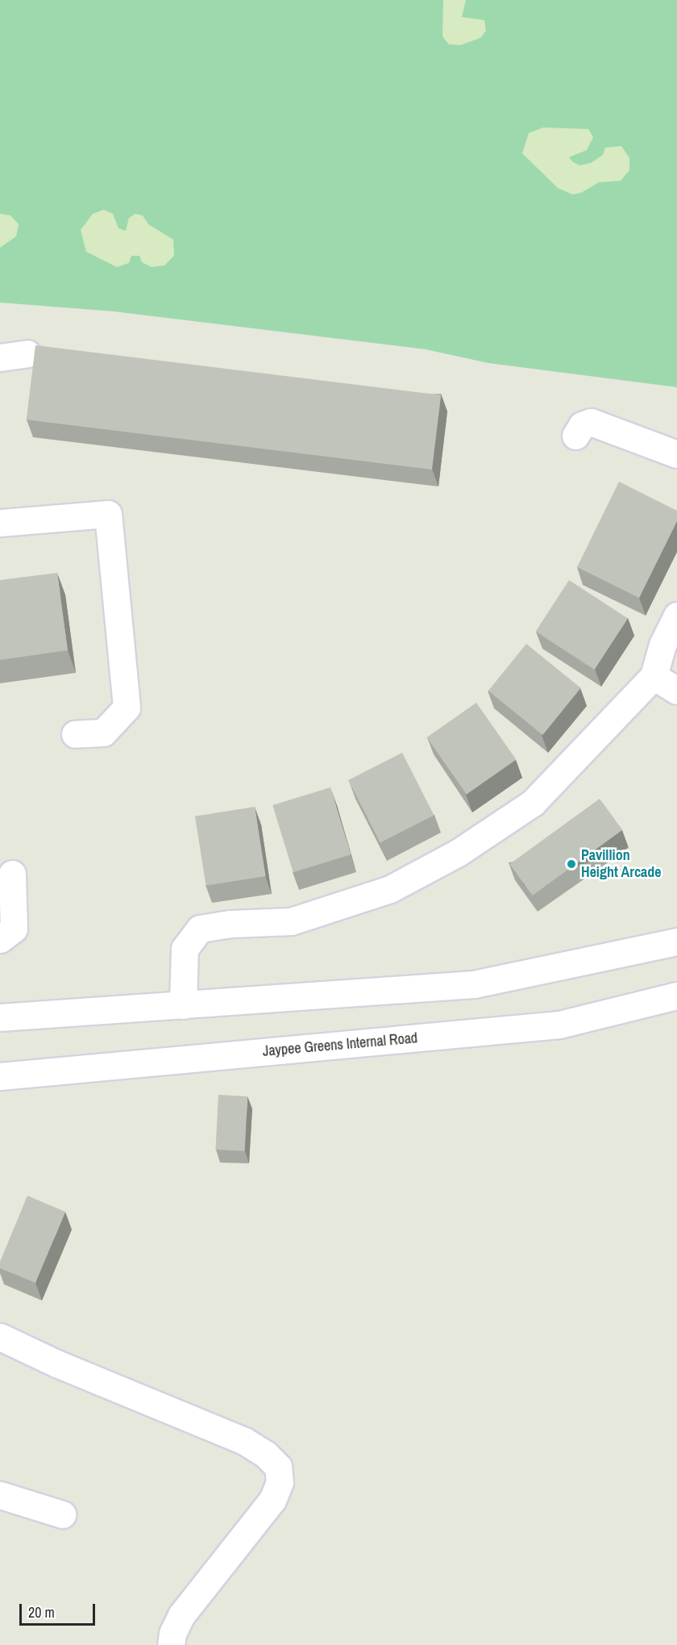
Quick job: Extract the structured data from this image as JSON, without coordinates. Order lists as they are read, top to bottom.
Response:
{
  "streets": {
    "street": ["Jaypee Greens Internal Road"]
  },
  "places": ["Pavillion Height Arcade"],
  "scale_bar": "20 m"
}
